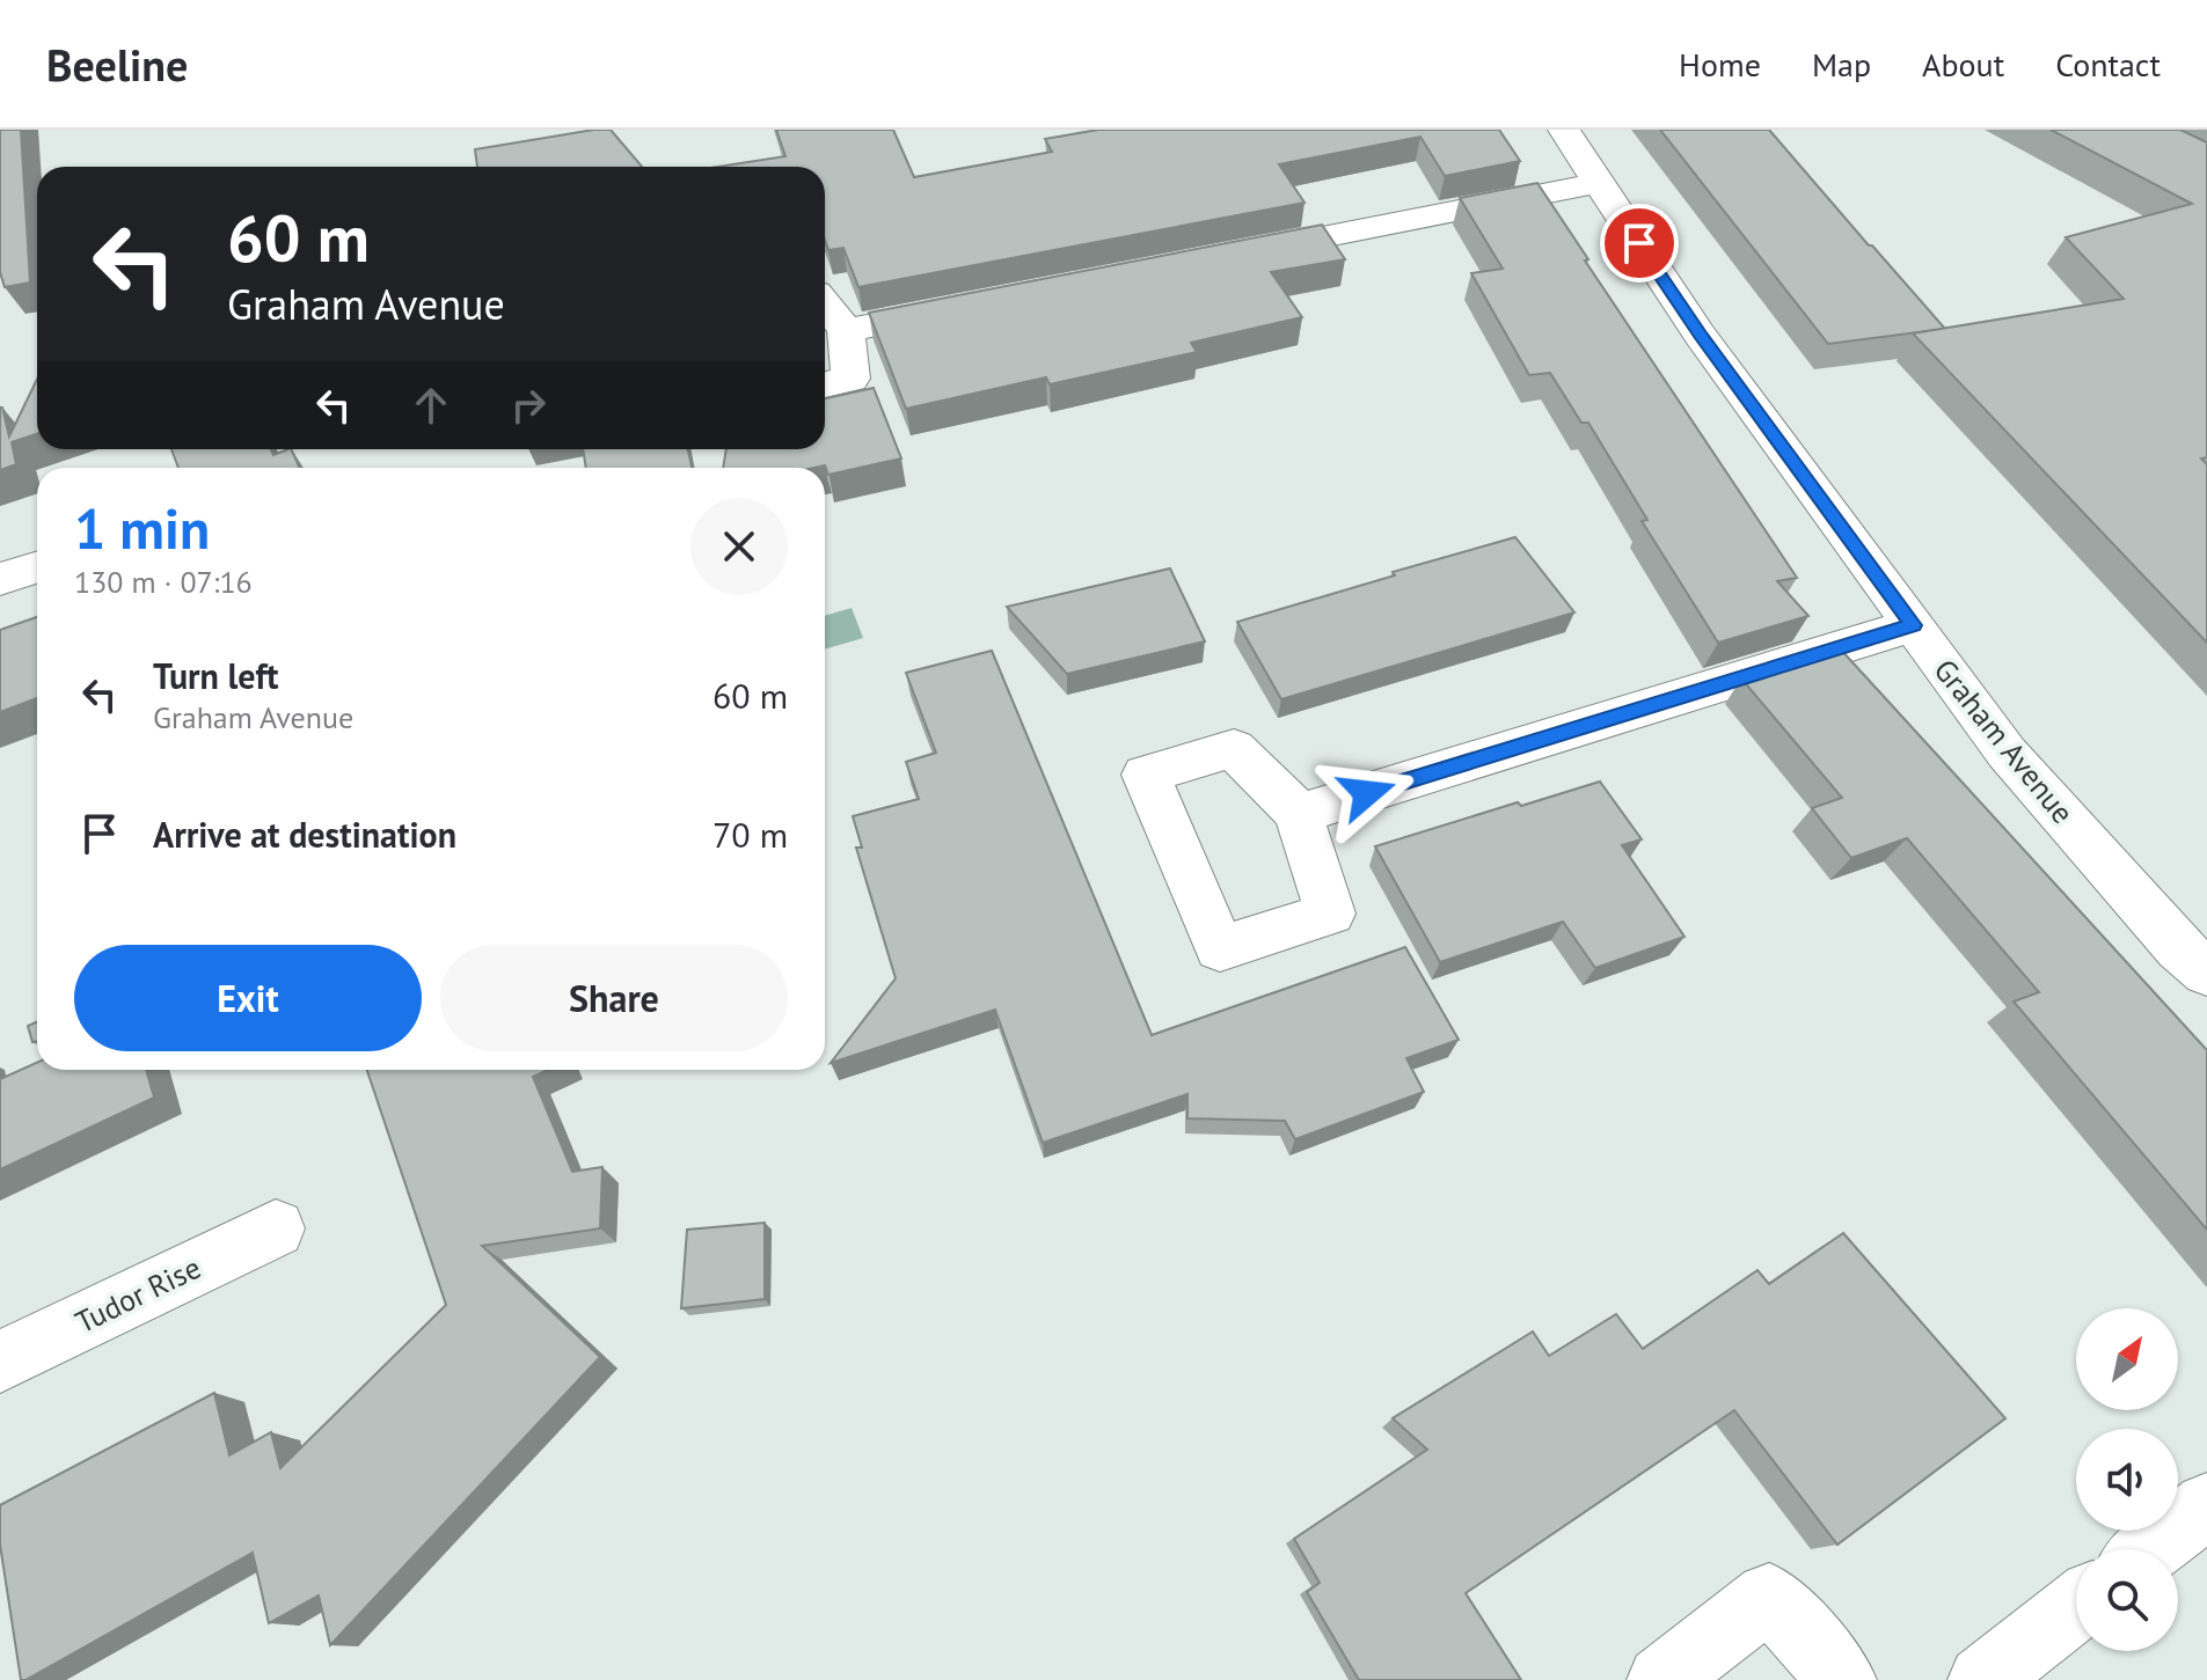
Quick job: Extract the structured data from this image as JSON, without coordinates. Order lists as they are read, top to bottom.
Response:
{
  "streets": {
    "street": ["Graham Avenue", "Tudor Rise"]
  },
  "north": "top right",
  "page": {
    "header": "Beeline",
    "nav": [
      "Home",
      "Map",
      "About",
      "Contact"
    ],
    "turn": ["60 m", "Graham Avenue"],
    "heading": ["1 min", "130 m · 07:16"],
    "list": [
      {
        "name": "Turn left",
        "note": "Graham Avenue",
        "value": "60 m"
      },
      {
        "name": "Arrive at destination",
        "value": "70 m"
      }
    ],
    "buttons": ["Exit", "Share"]
  }
}
